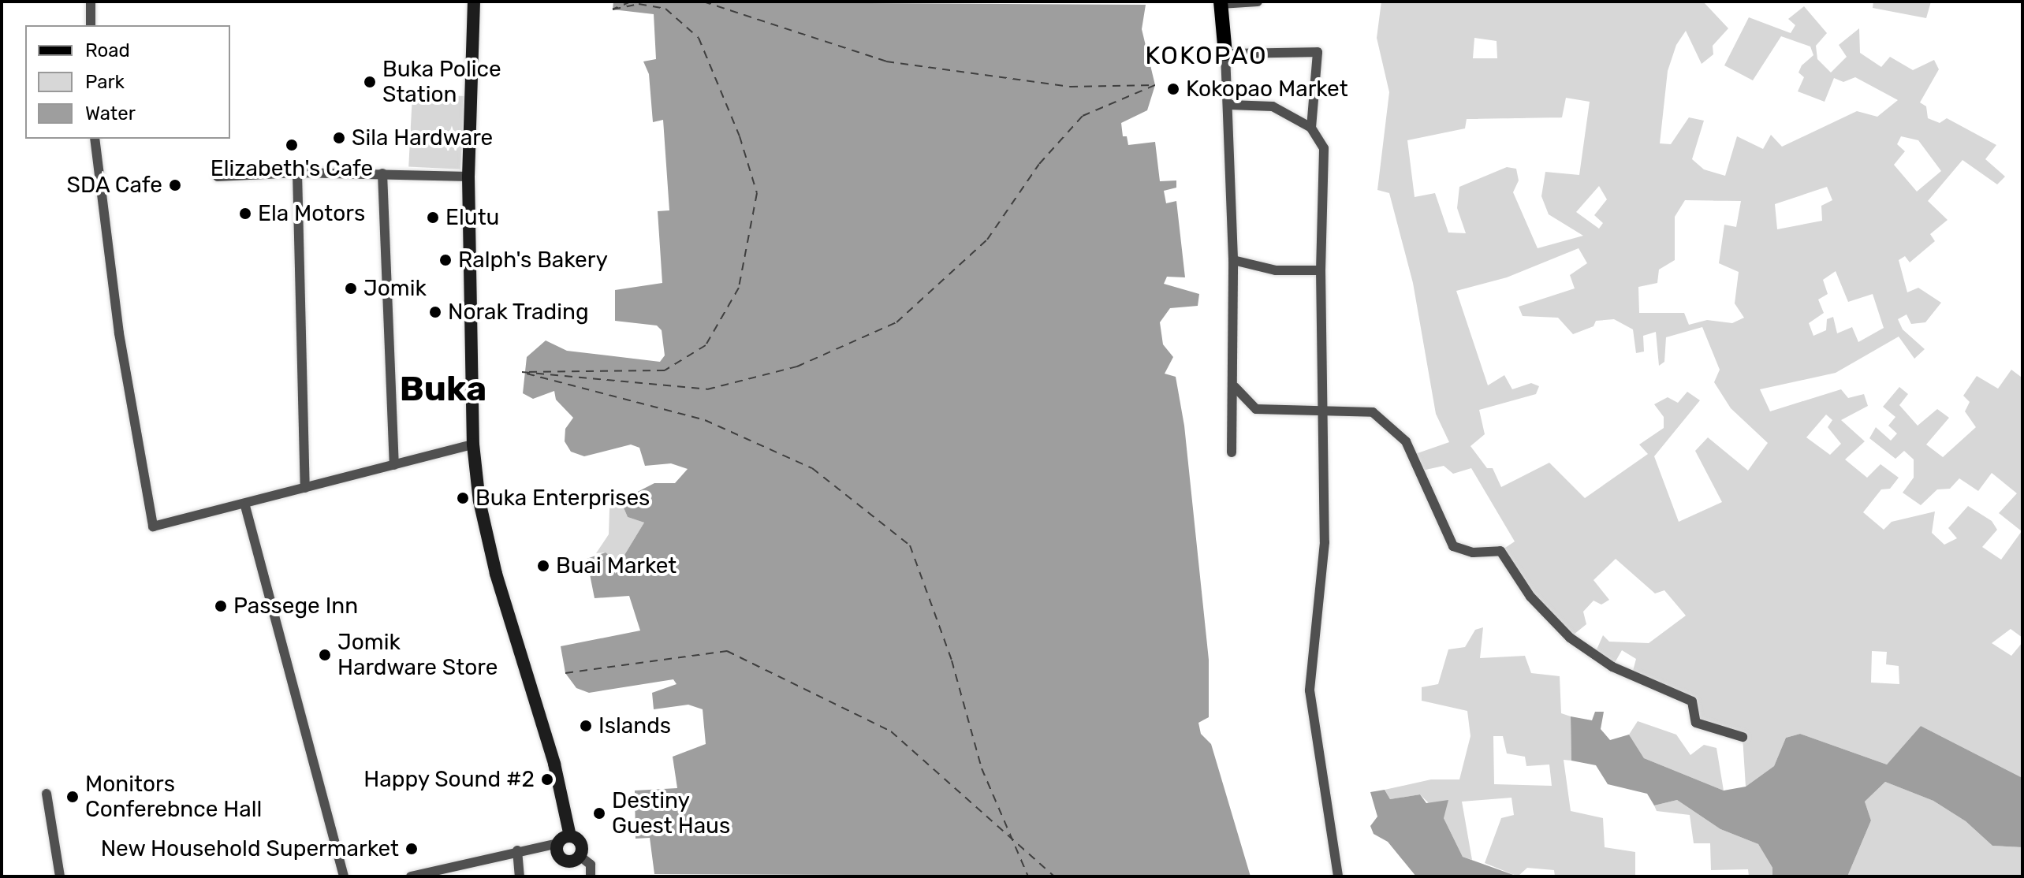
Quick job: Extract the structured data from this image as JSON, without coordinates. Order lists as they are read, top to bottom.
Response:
{
  "districts": ["KOKOPAO", "Buka"],
  "places": [
    "Buka Police Station",
    "Kokopao Market",
    "Sila Hardware",
    "Elizabeth's Cafe",
    "SDA Cafe",
    "Ela Motors",
    "Elutu",
    "Ralph's Bakery",
    "Jomik",
    "Norak Trading",
    "Buka Enterprises",
    "Buai Market",
    "Passege Inn",
    "Jomik Hardware Store",
    "Islands",
    "Happy Sound #2",
    "Monitors Conferebnce Hall",
    "Destiny Guest Haus",
    "New Household Supermarket"
  ],
  "legend": ["Road", "Park", "Water"]
}
